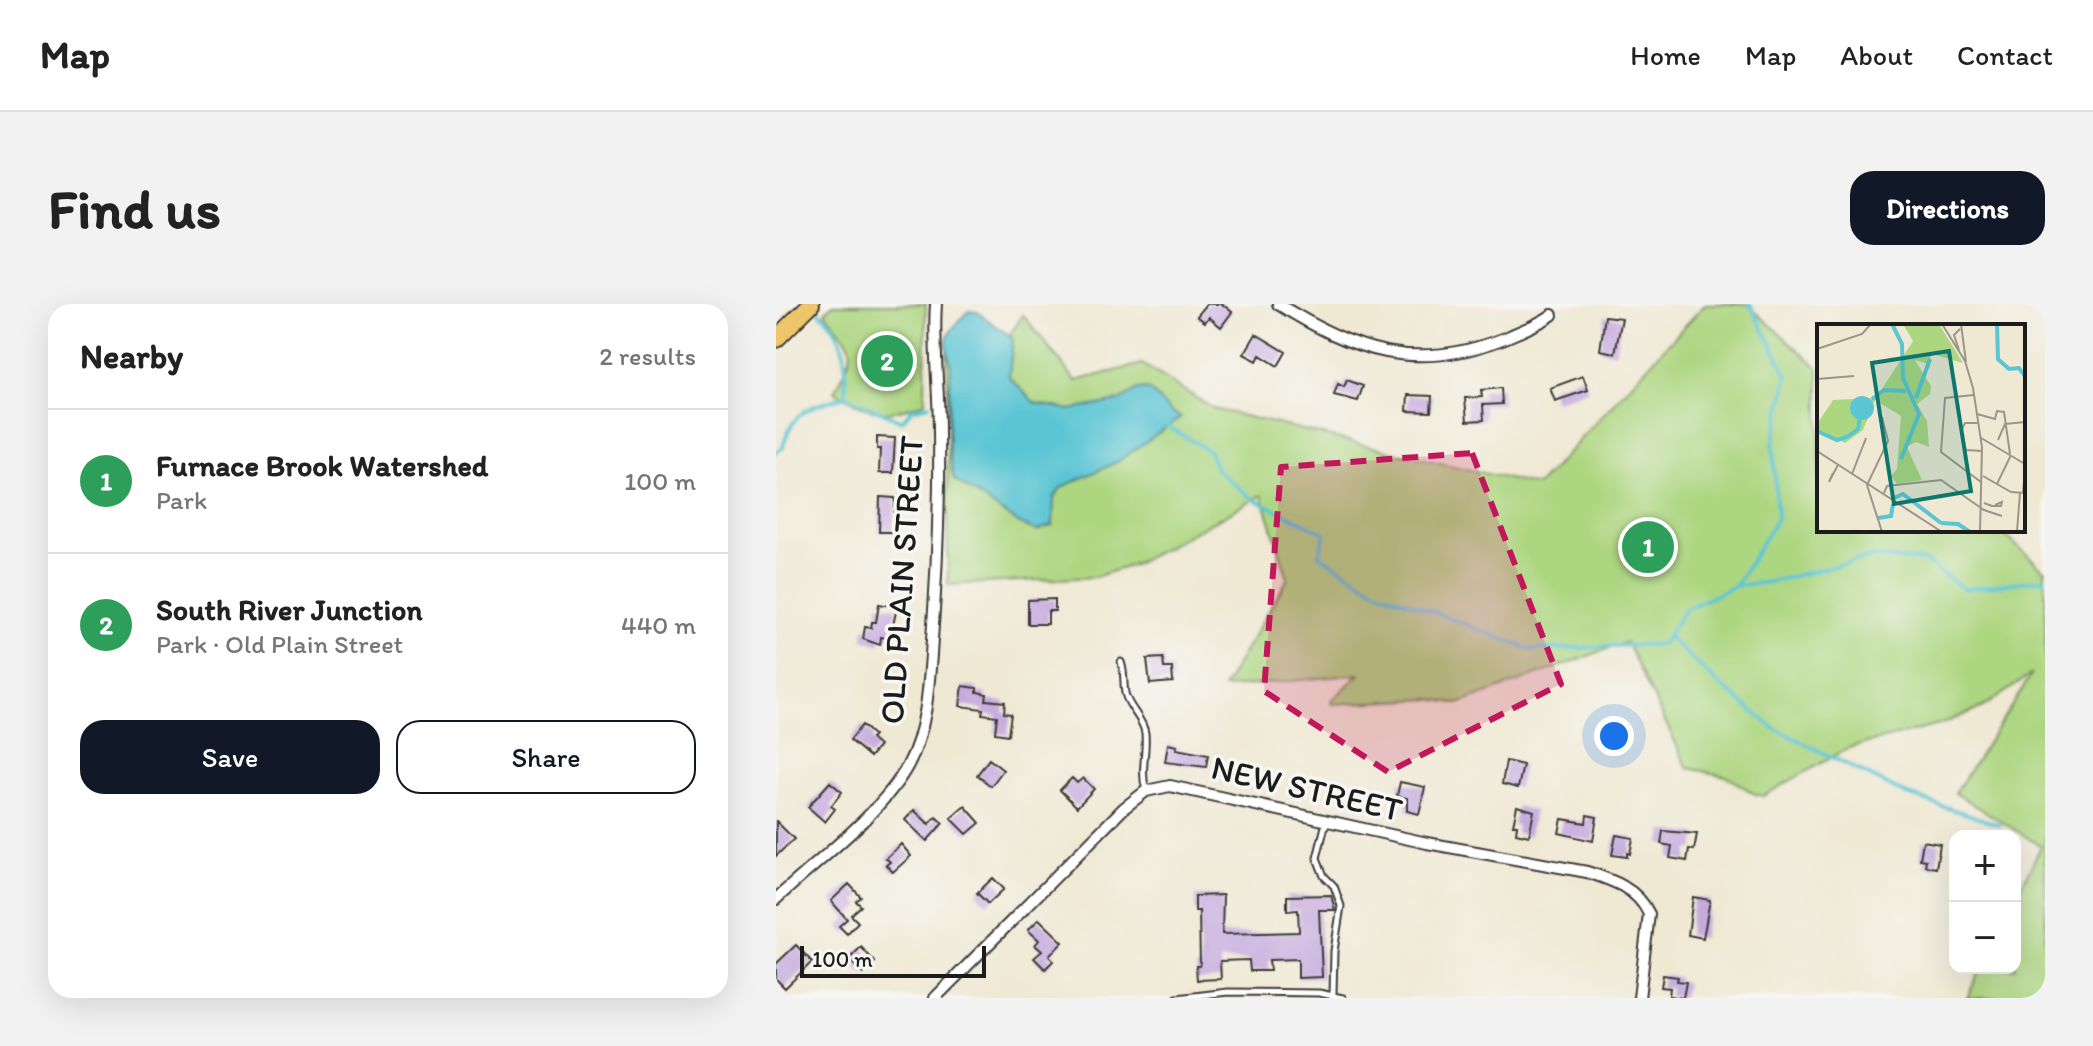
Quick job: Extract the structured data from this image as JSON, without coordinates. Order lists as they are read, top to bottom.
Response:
{
  "streets": {
    "street": ["OLD PLAIN STREET", "NEW STREET"]
  },
  "scale_bar": "100 m",
  "page": {
    "header": "Map",
    "nav": [
      "Home",
      "Map",
      "About",
      "Contact"
    ],
    "buttons": [
      "Directions",
      ["Save", "Share"]
    ],
    "title": "Find us",
    "heading": ["Nearby", "2 results"],
    "pins": ["2", "1"],
    "list": [
      {
        "mark": "1",
        "name": "Furnace Brook Watershed",
        "note": "Park",
        "value": "100 m"
      },
      {
        "mark": "2",
        "name": "South River Junction",
        "note": "Park · Old Plain Street",
        "value": "440 m"
      }
    ],
    "map_buttons": ["+", "−"],
    "scale": "100 m"
  }
}
